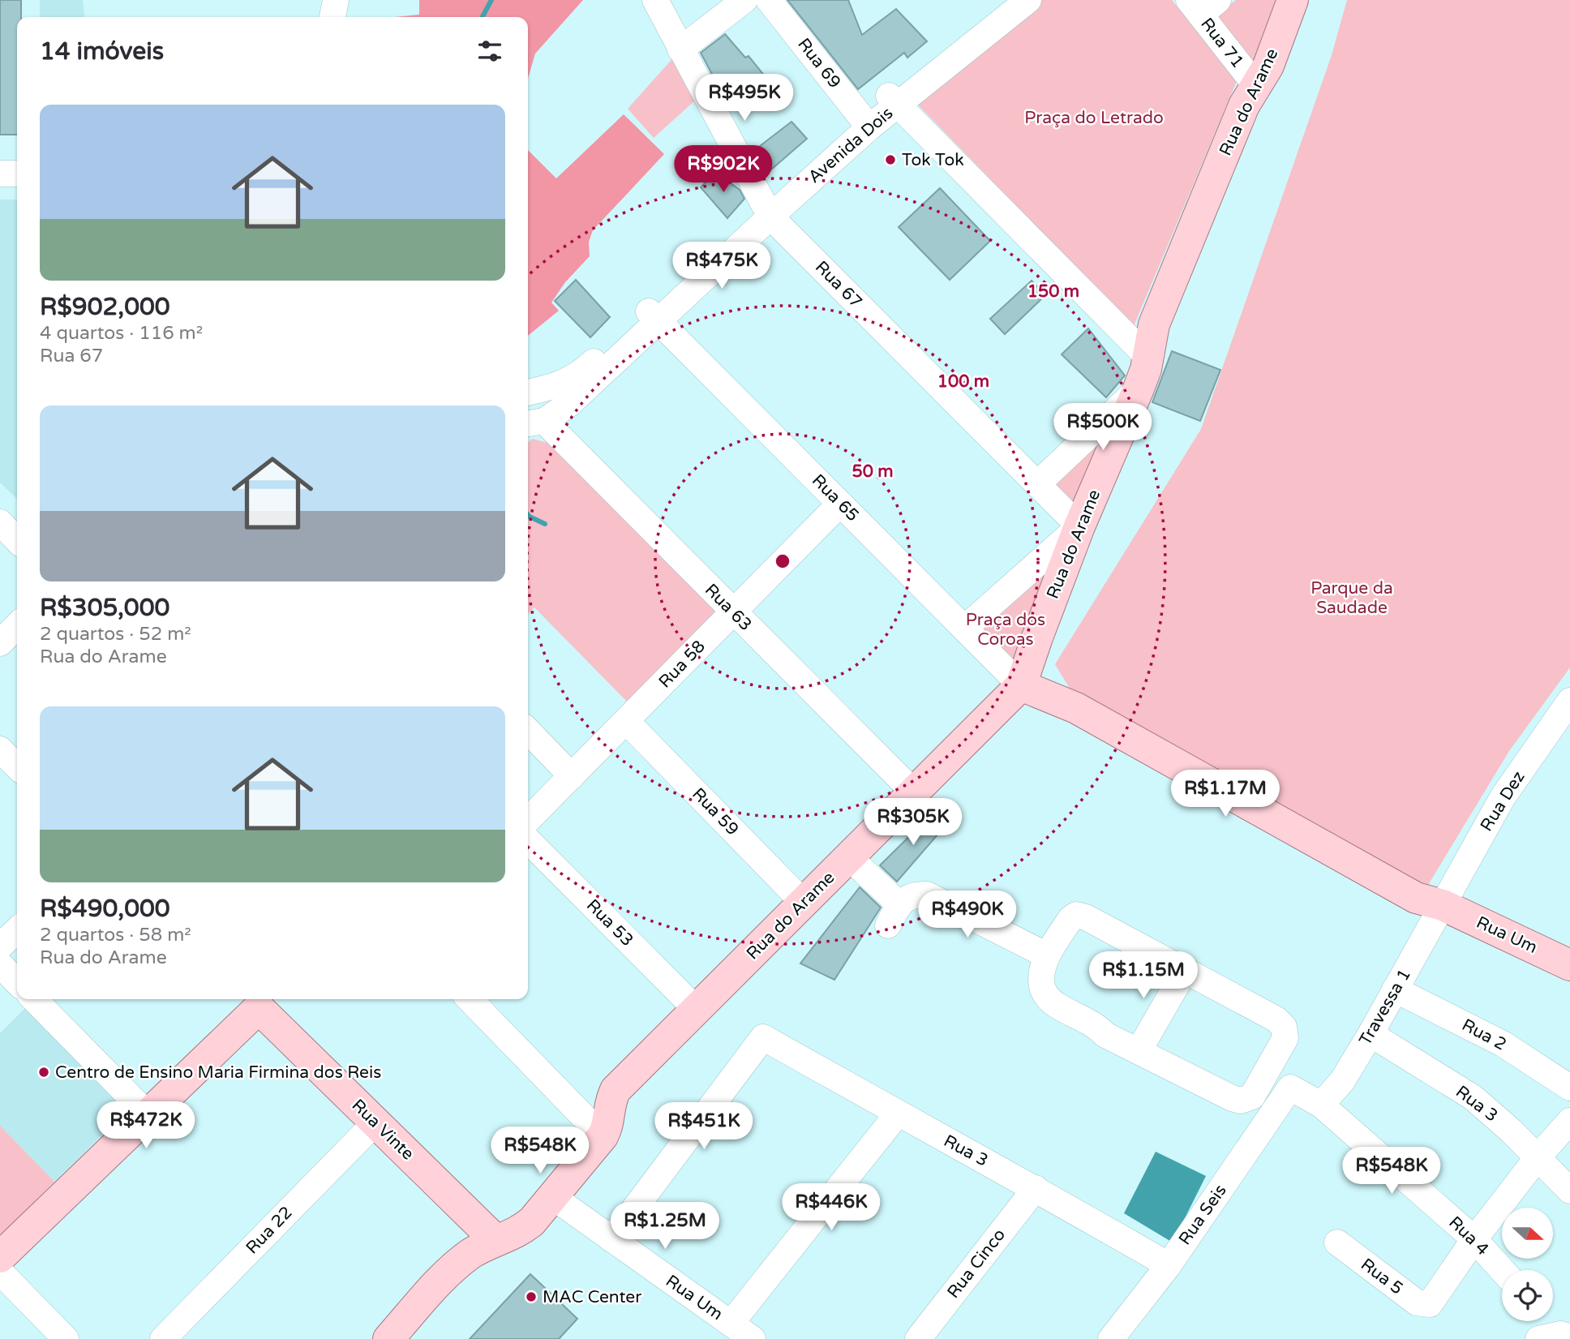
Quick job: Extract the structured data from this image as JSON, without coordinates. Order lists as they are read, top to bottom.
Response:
{
  "streets": {
    "main road": ["Rua do Arame", "Rua Um", "Rua Vinte"],
    "street": [
      "Rua 71",
      "Rua 69",
      "Avenida Dois",
      "Rua 67",
      "Rua 65",
      "Rua 63",
      "Rua 58",
      "Rua Dez",
      "Rua 59",
      "Rua 53",
      "Travessa 1",
      "Rua 2",
      "Rua 3",
      "Rua Seis",
      "Rua 22",
      "Rua 4",
      "Rua Cinco",
      "Rua 5"
    ]
  },
  "crossings": [
    ["Rua 71", "Rua do Arame"],
    ["Rua 69", "Avenida Dois"],
    ["Rua do Arame", "Rua 67"],
    ["Rua do Arame", "Rua 65"],
    ["Rua do Arame", "Rua 63"],
    ["Rua do Arame", "Rua 59"],
    ["Rua do Arame", "Rua 53"],
    ["Rua do Arame", "Rua Um"],
    ["Avenida Dois", "Rua 67"],
    ["Avenida Dois", "Rua 65"],
    ["Avenida Dois", "Rua 63"],
    ["Rua 65", "Rua 58"],
    ["Rua 65", "Rua Um"],
    ["Rua 63", "Rua 58"],
    ["Rua 58", "Rua 59"],
    ["Rua Dez", "Rua Um"],
    ["Rua Dez", "Travessa 1"],
    ["Rua Um", "Travessa 1"],
    ["Rua Um", "Rua 3"],
    ["Travessa 1", "Rua 2"],
    ["Travessa 1", "Rua 3"],
    ["Travessa 1", "Rua 4"],
    ["Rua 3", "Rua Seis"],
    ["Rua 3", "Rua Cinco"],
    ["Rua Vinte", "Rua 22"],
    ["Rua Seis", "Rua 4"],
    ["Rua 4", "Rua 5"]
  ],
  "parks": ["Praça do Letrado", "Parque da Saudade", "Praça dos Coroas"],
  "places": ["Tok Tok", "Centro de Ensino Maria Firmina dos Reis", "MAC Center"],
  "north": "right",
  "page": {
    "heading": "14 imóveis",
    "price": [
      "R$495K",
      "R$902K",
      "R$475K",
      "R$500K",
      "R$1.17M",
      "R$305K",
      "R$490K",
      "R$1.15M",
      "R$472K",
      "R$451K",
      "R$548K",
      "R$548K",
      "R$446K",
      "R$1.25M"
    ],
    "list": [
      {
        "name": "R$902,000",
        "note": "4 quartos · 116 m² · Rua 67"
      },
      {
        "name": "R$305,000",
        "note": "2 quartos · 52 m² · Rua do Arame"
      },
      {
        "name": "R$490,000",
        "note": "2 quartos · 58 m² · Rua do Arame"
      }
    ]
  },
  "rings": ["150 m", "100 m", "50 m"]
}
